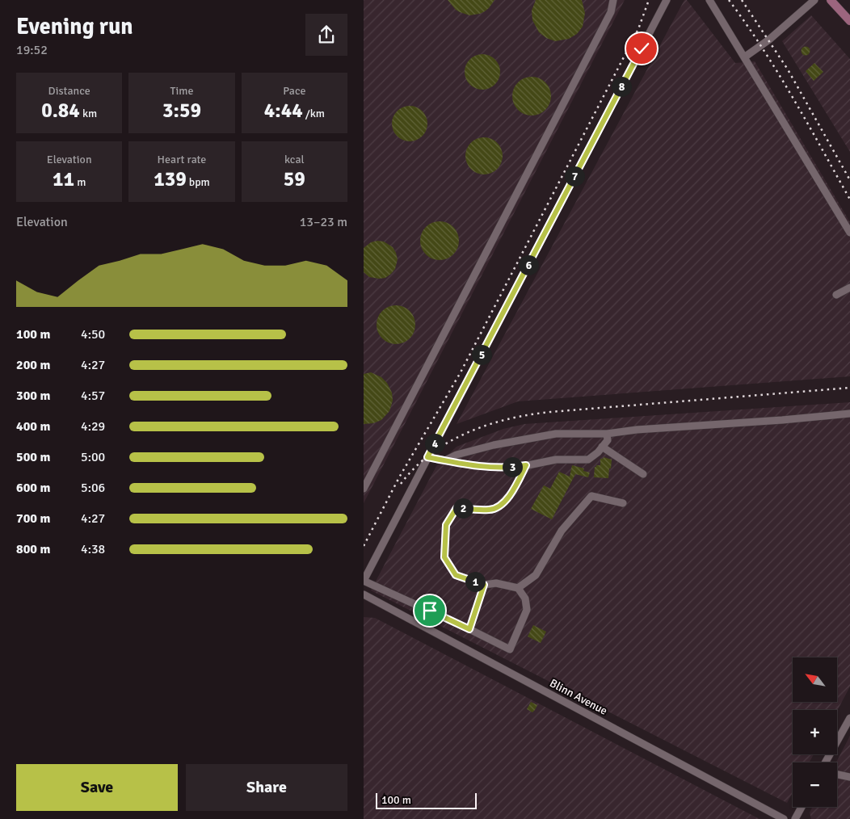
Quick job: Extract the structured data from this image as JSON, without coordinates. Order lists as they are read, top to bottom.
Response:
{
  "streets": {
    "street": ["Blinn Avenue"]
  },
  "scale_bar": "100 m",
  "north": "top left",
  "page": {
    "heading": ["Evening run", "19:52"],
    "stats": [
      ["Distance", "0.84 km"],
      ["Time", "3:59"],
      ["Pace", "4:44 /km"],
      ["Elevation", "11 m"],
      ["Heart rate", "139 bpm"],
      ["kcal", "59"]
    ],
    "pins": [
      "8",
      "7",
      "6",
      "5",
      "4",
      "3",
      "2",
      "1"
    ],
    "chart": ["Elevation", "13–23 m"],
    "list": [
      {
        "name": "100 m",
        "note": "4:50"
      },
      {
        "name": "200 m",
        "note": "4:27"
      },
      {
        "name": "300 m",
        "note": "4:57"
      },
      {
        "name": "400 m",
        "note": "4:29"
      },
      {
        "name": "500 m",
        "note": "5:00"
      },
      {
        "name": "600 m",
        "note": "5:06"
      },
      {
        "name": "700 m",
        "note": "4:27"
      },
      {
        "name": "800 m",
        "note": "4:38"
      }
    ],
    "map_buttons": ["+", "−"],
    "buttons": ["Save", "Share"],
    "scale": "100 m"
  }
}
